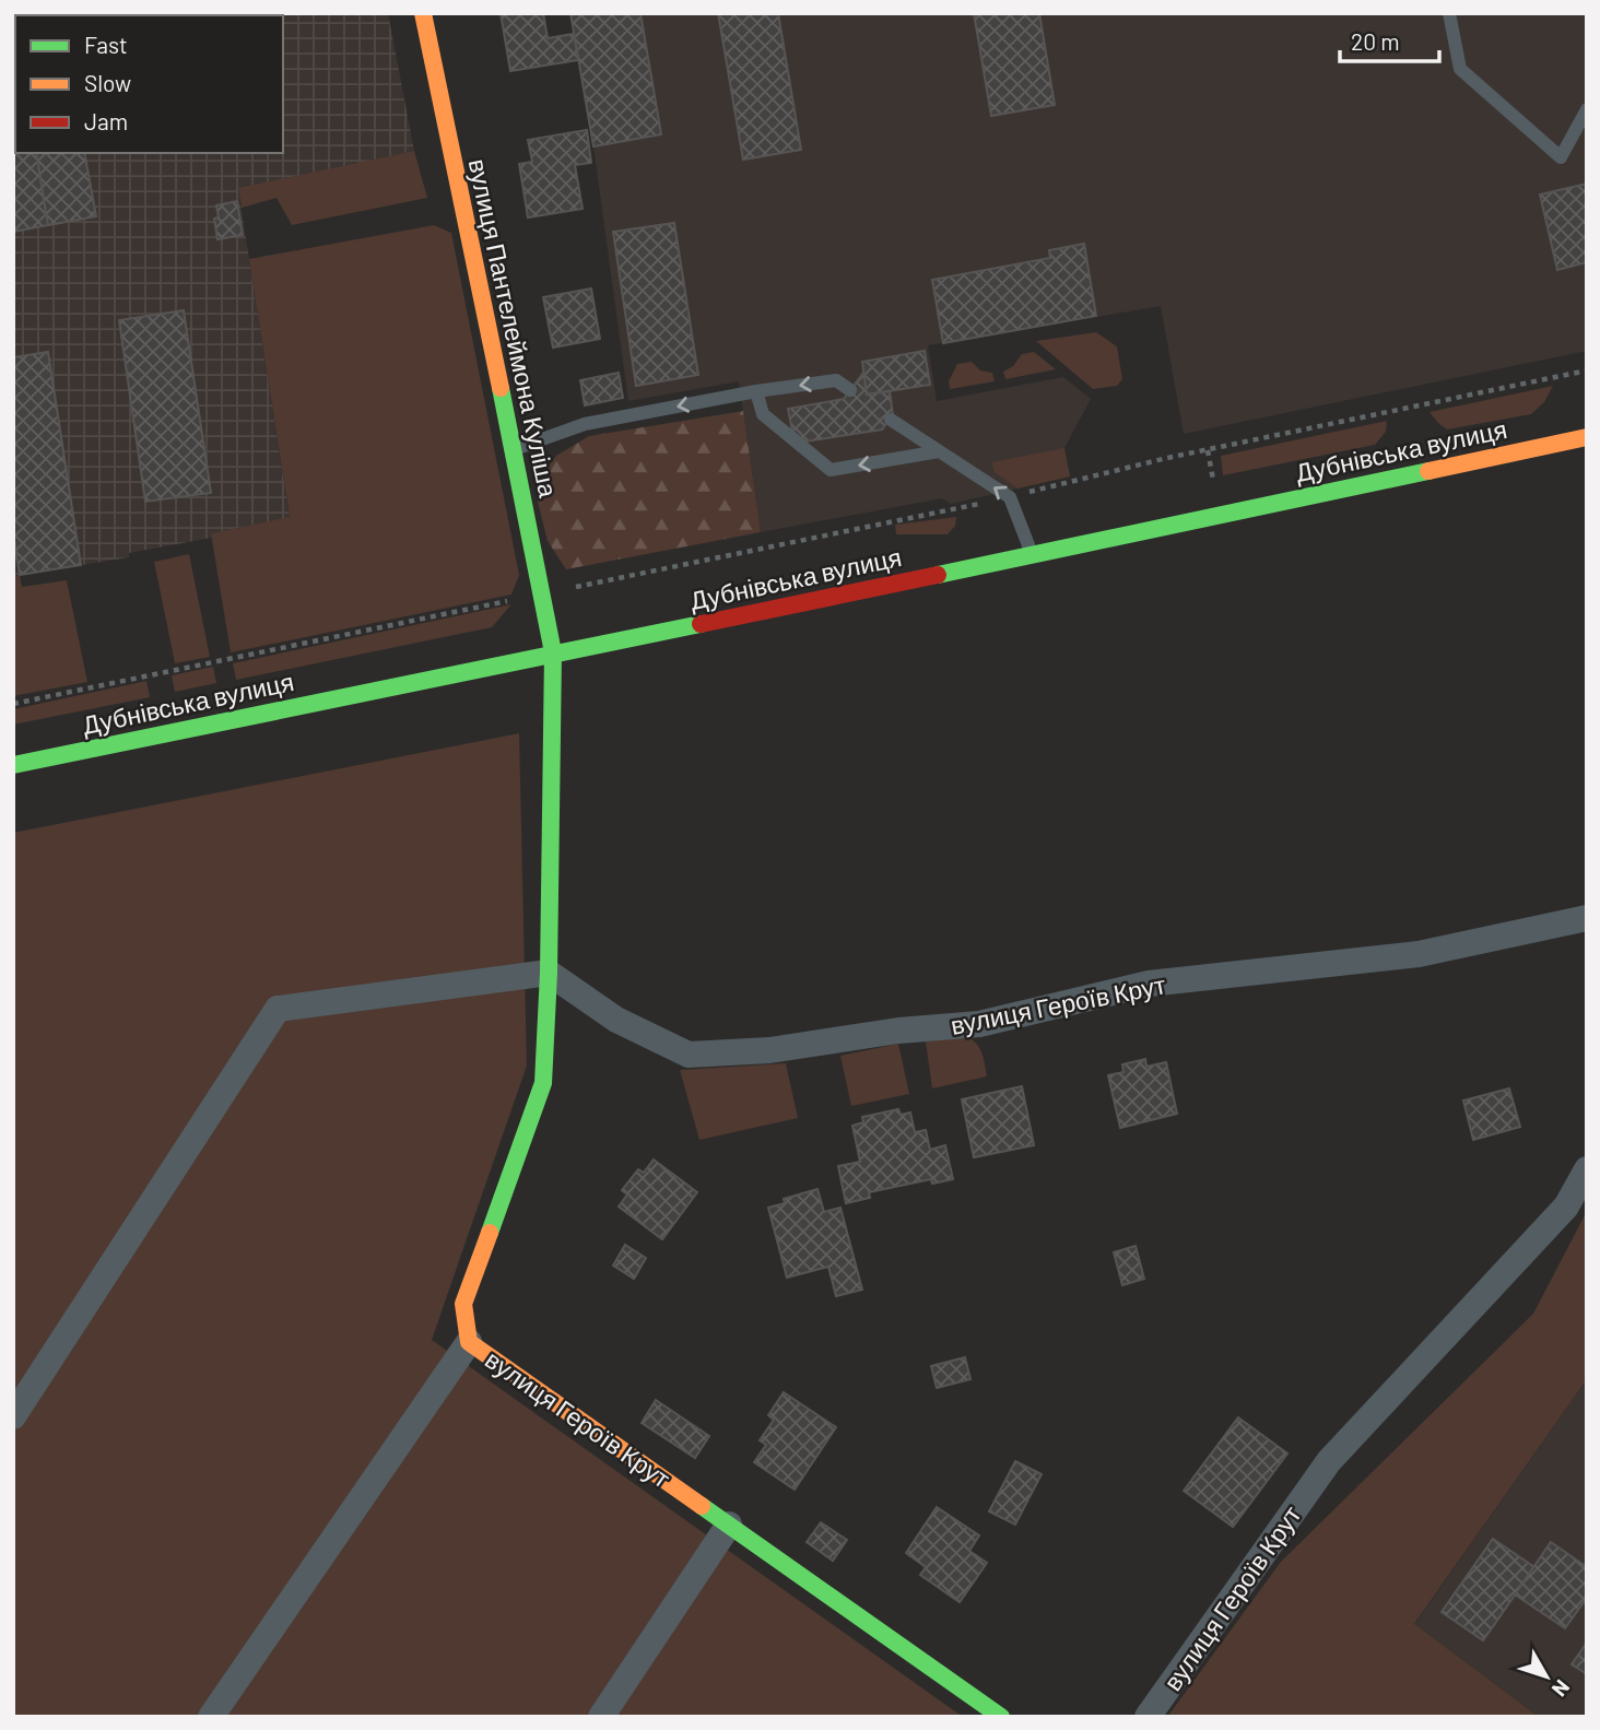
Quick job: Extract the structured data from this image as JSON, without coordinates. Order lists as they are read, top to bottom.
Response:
{
  "streets": {
    "street": ["вулиця Пантелеймона Куліша", "Дубнівська вулиця", "вулиця Героїв Крут"]
  },
  "crossings": [
    ["вулиця Пантелеймона Куліша", "Дубнівська вулиця"],
    ["вулиця Пантелеймона Куліша", "вулиця Героїв Крут"],
    ["Дубнівська вулиця", "вулиця Героїв Крут"]
  ],
  "legend": ["Fast", "Slow", "Jam"],
  "scale_bar": "20 m",
  "north": "bottom right"
}
